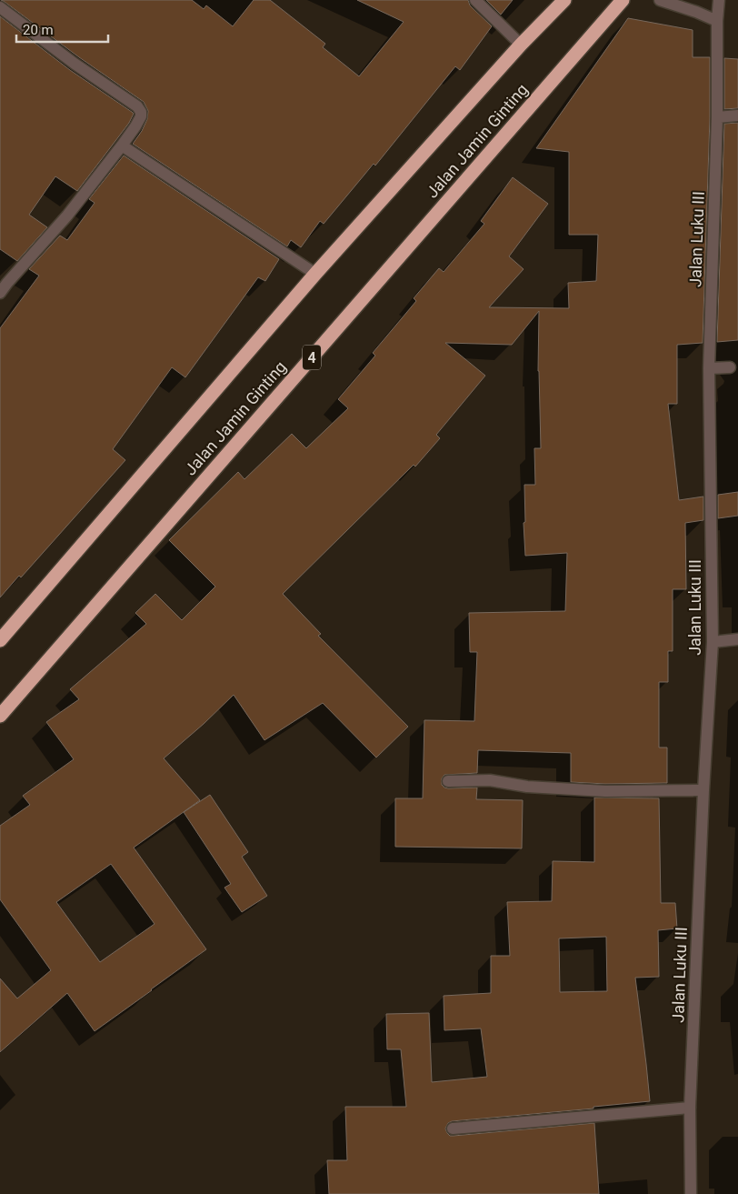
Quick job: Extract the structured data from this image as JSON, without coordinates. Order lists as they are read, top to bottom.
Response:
{
  "streets": {
    "highway": ["Jalan Jamin Ginting", "4"],
    "street": ["Jalan Luku III"]
  },
  "scale_bar": "20 m"
}
